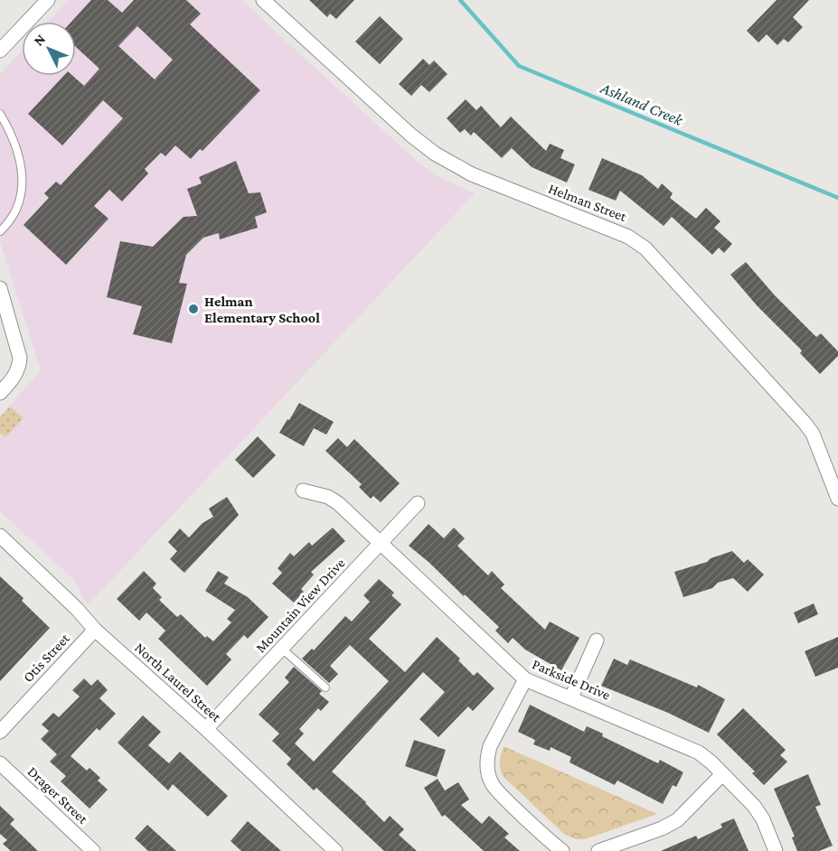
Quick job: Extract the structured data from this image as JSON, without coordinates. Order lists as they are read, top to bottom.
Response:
{
  "streets": {
    "street": [
      "Helman Street",
      "Mountain View Drive",
      "Otis Street",
      "Parkside Drive",
      "North Laurel Street",
      "Drager Street"
    ]
  },
  "crossings": [
    ["Mountain View Drive", "Parkside Drive"],
    ["Mountain View Drive", "North Laurel Street"],
    ["Otis Street", "North Laurel Street"]
  ],
  "water": ["Ashland Creek"],
  "places": ["Helman Elementary School"],
  "north": "top left"
}
